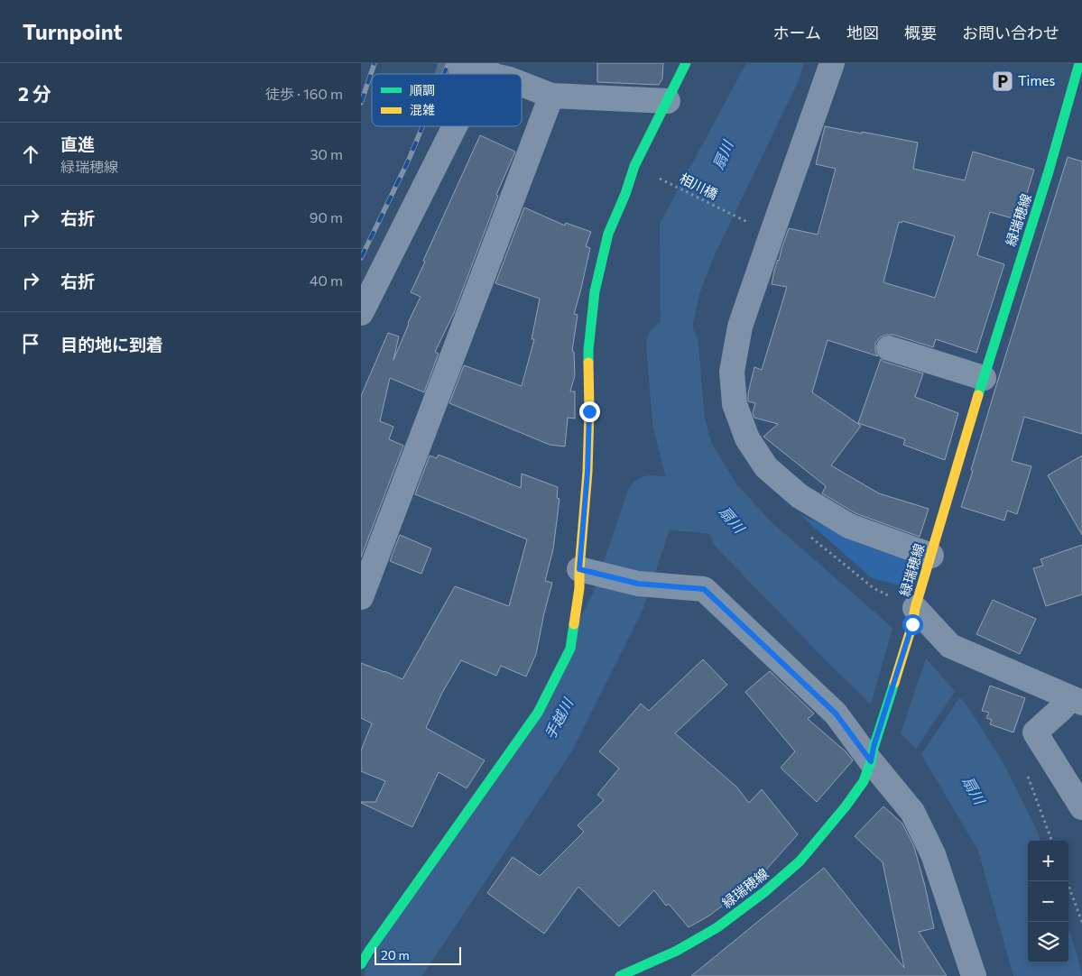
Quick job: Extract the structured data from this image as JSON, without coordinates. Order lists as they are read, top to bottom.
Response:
{
  "streets": {
    "main road": ["緑瑞穂線"],
    "path": ["相川橋"]
  },
  "water": ["扇川", "手越川"],
  "places": {
    "parking": ["Times"]
  },
  "legend": ["順調", "混雑"],
  "scale_bar": "20 m",
  "page": {
    "header": "Turnpoint",
    "nav": [
      "ホーム",
      "地図",
      "概要",
      "お問い合わせ"
    ],
    "heading": ["2 分", "徒歩 · 160 m"],
    "list": [
      ["直進", "緑瑞穂線", "30 m"],
      ["右折", "90 m"],
      ["右折", "40 m"],
      "目的地に到着"
    ],
    "map_buttons": ["+", "−"],
    "scale": "20 m"
  }
}
